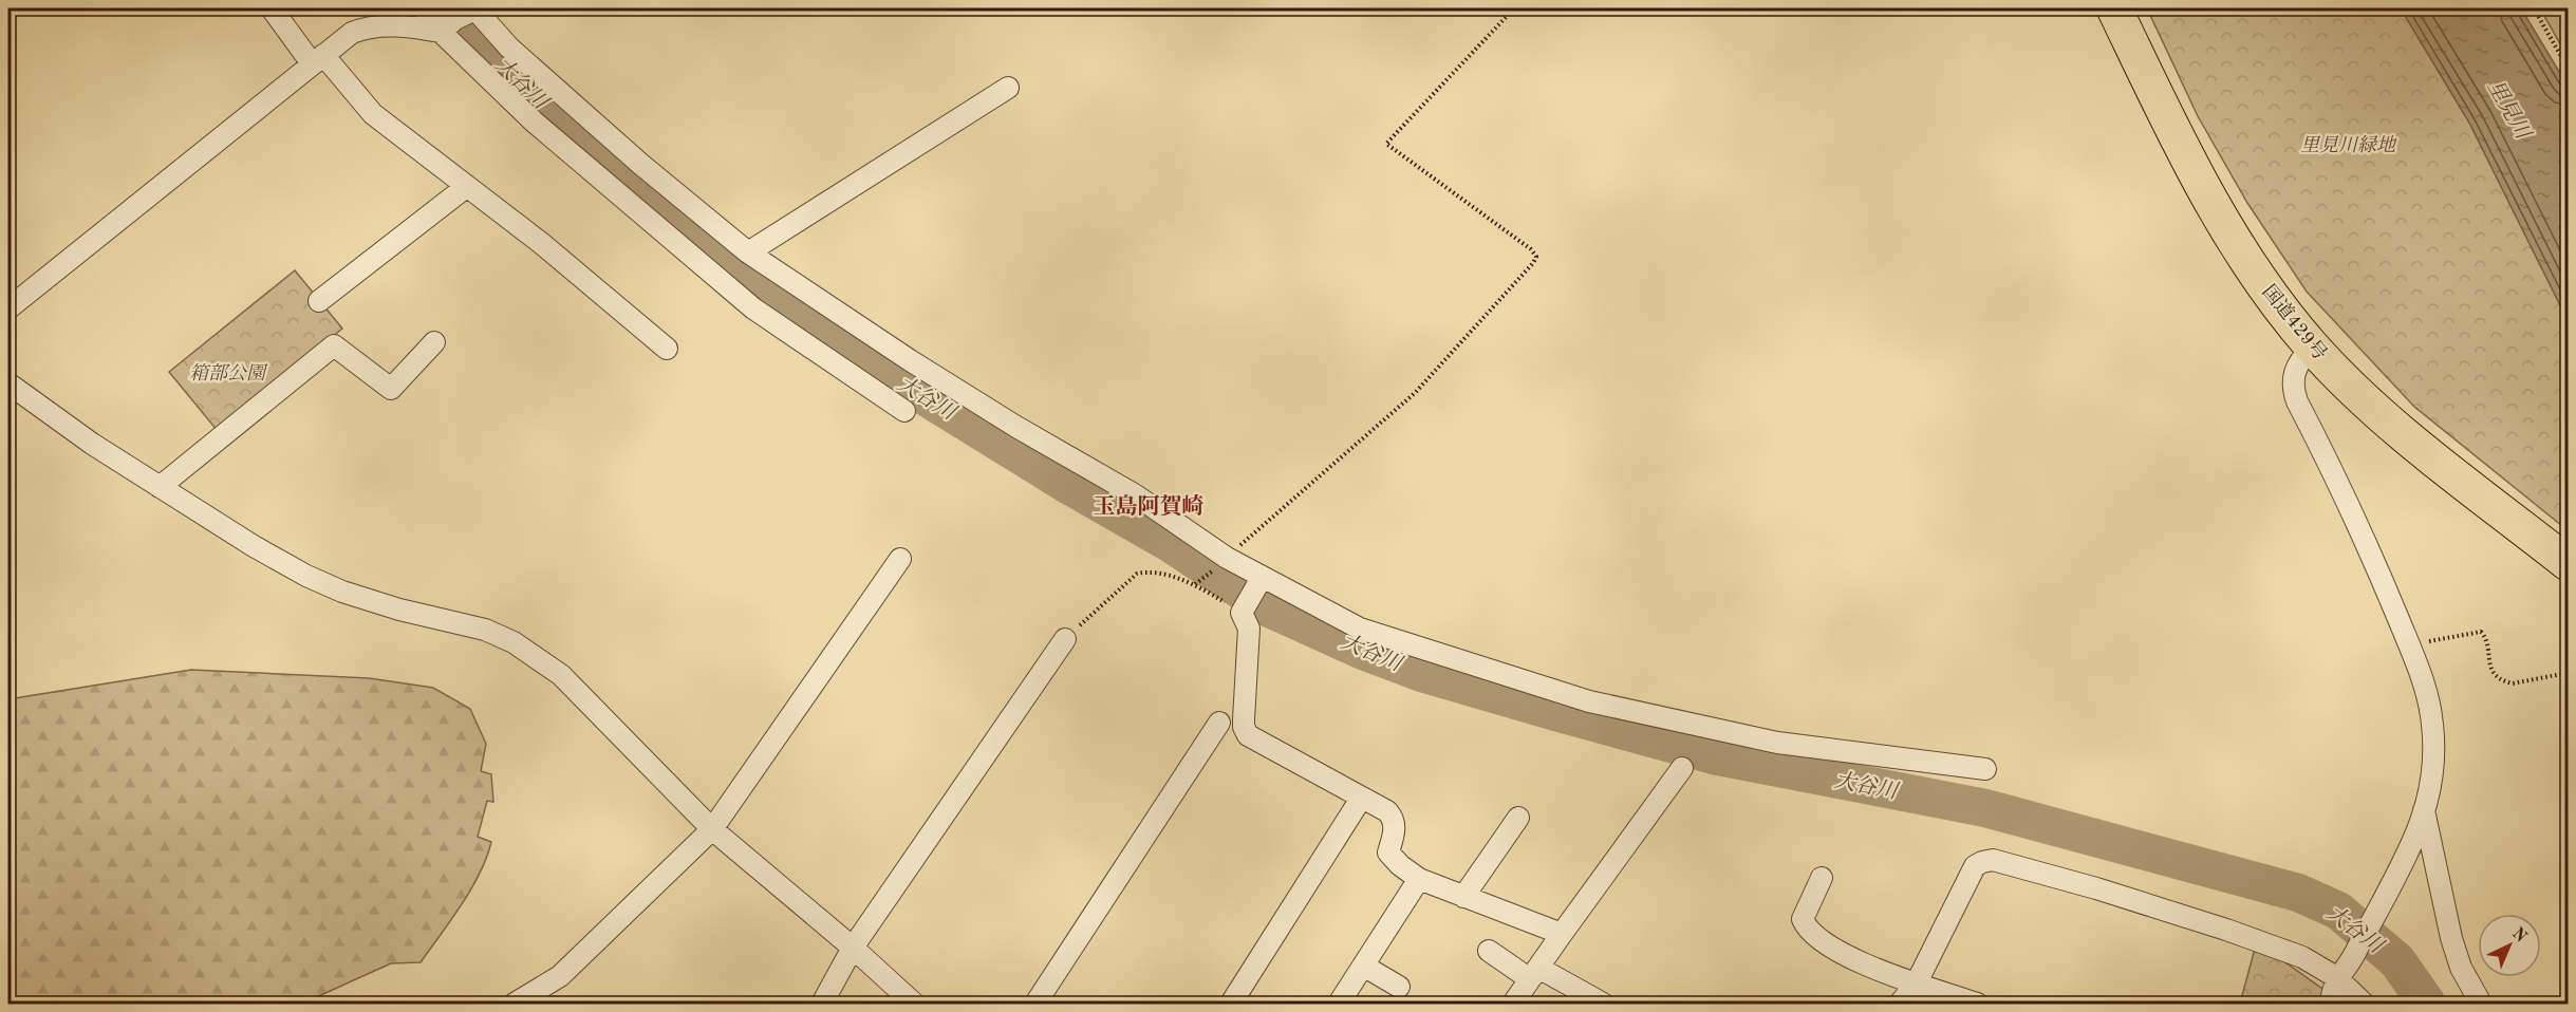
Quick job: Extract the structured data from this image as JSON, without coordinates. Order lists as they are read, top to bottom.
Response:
{
  "streets": {
    "highway": ["国道429号"]
  },
  "districts": ["玉島阿賀崎"],
  "water": ["大谷川", "里見川"],
  "parks": ["里見川緑地", "箱部公園"],
  "north": "top right"
}
